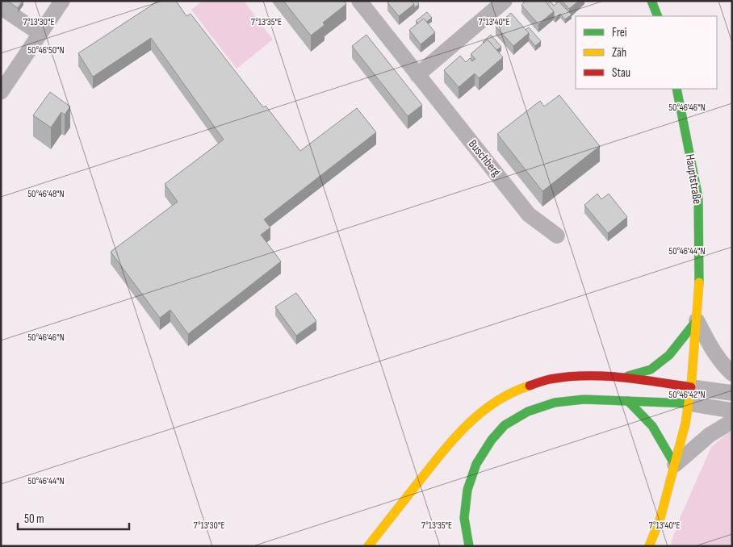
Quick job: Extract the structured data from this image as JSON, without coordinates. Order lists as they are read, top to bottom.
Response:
{
  "streets": {
    "main road": ["Hauptstraße"],
    "street": ["Buschberg"]
  },
  "legend": ["Frei", "Zäh", "Stau"],
  "scale_bar": "50 m",
  "coordinates": [
    "7°13'30\"E",
    "7°13'35\"E",
    "7°13'40\"E",
    "50°46'50\"N",
    "50°46'46\"N",
    "50°46'48\"N",
    "50°46'44\"N",
    "50°46'42\"N"
  ]
}
